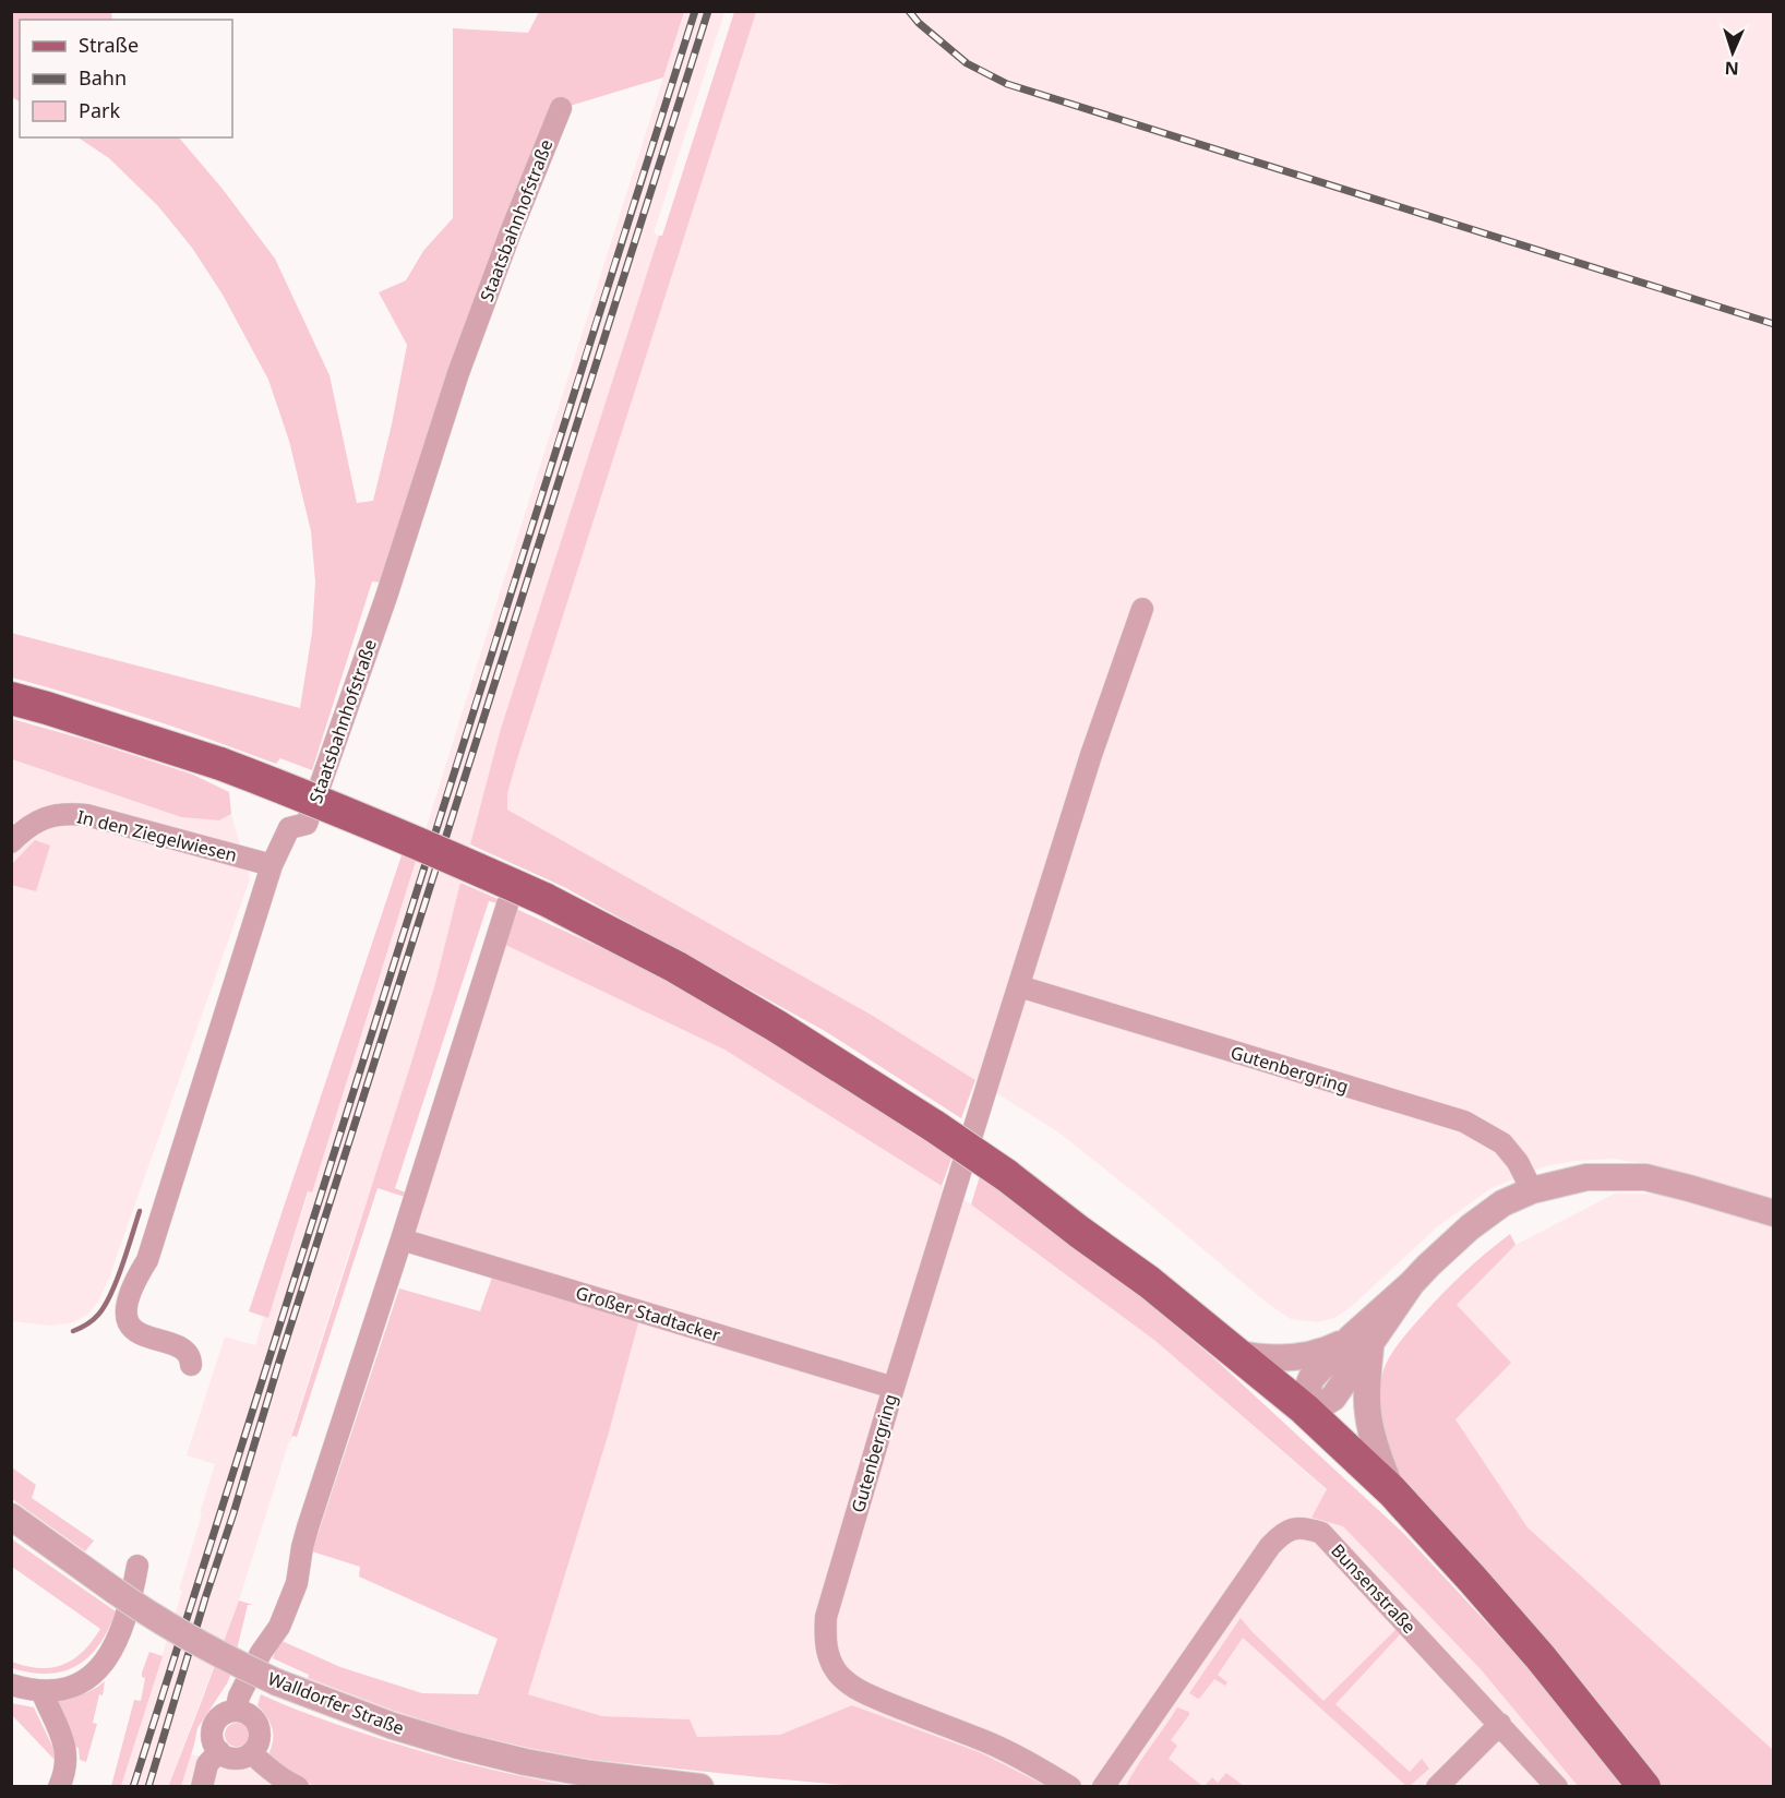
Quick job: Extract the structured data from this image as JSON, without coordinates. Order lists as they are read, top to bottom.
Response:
{
  "streets": {
    "street": [
      "Staatsbahnhofstraße",
      "In den Ziegelwiesen",
      "Gutenbergring",
      "Großer Stadtacker",
      "Bunsenstraße",
      "Walldorfer Straße"
    ]
  },
  "crossings": [
    ["Staatsbahnhofstraße", "In den Ziegelwiesen"],
    ["Gutenbergring", "Großer Stadtacker"]
  ],
  "legend": ["Straße", "Bahn", "Park"],
  "north": "bottom"
}
